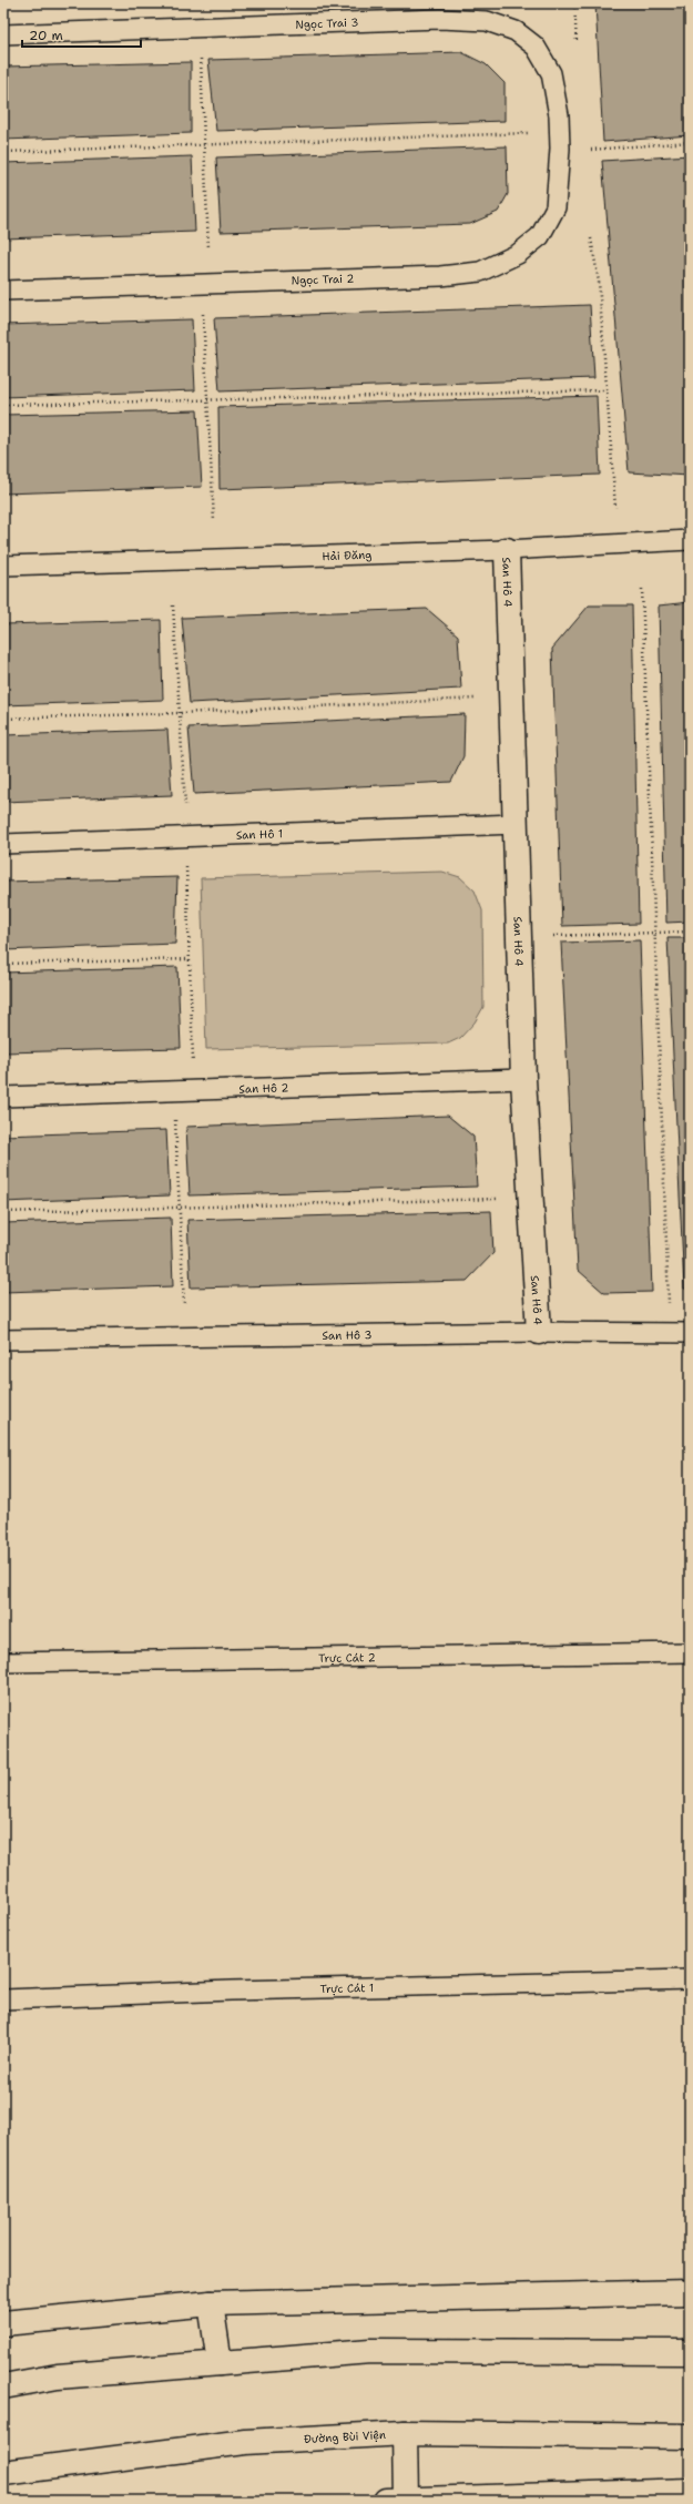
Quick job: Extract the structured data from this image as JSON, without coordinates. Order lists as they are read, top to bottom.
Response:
{
  "streets": {
    "main road": ["San Hô 4", "Đường Bùi Viện"],
    "lane": [
      "Ngọc Trai 3",
      "Ngọc Trai 2",
      "Hải Đăng",
      "San Hô 1",
      "San Hô 2",
      "San Hô 3",
      "Trực Cát 2",
      "Trực Cát 1"
    ]
  },
  "crossings": [
    ["Ngọc Trai 3", "Ngọc Trai 2"],
    ["Hải Đăng", "San Hô 4"],
    ["San Hô 4", "San Hô 1"],
    ["San Hô 4", "San Hô 2"],
    ["San Hô 4", "San Hô 3"]
  ],
  "scale_bar": "20 m"
}
